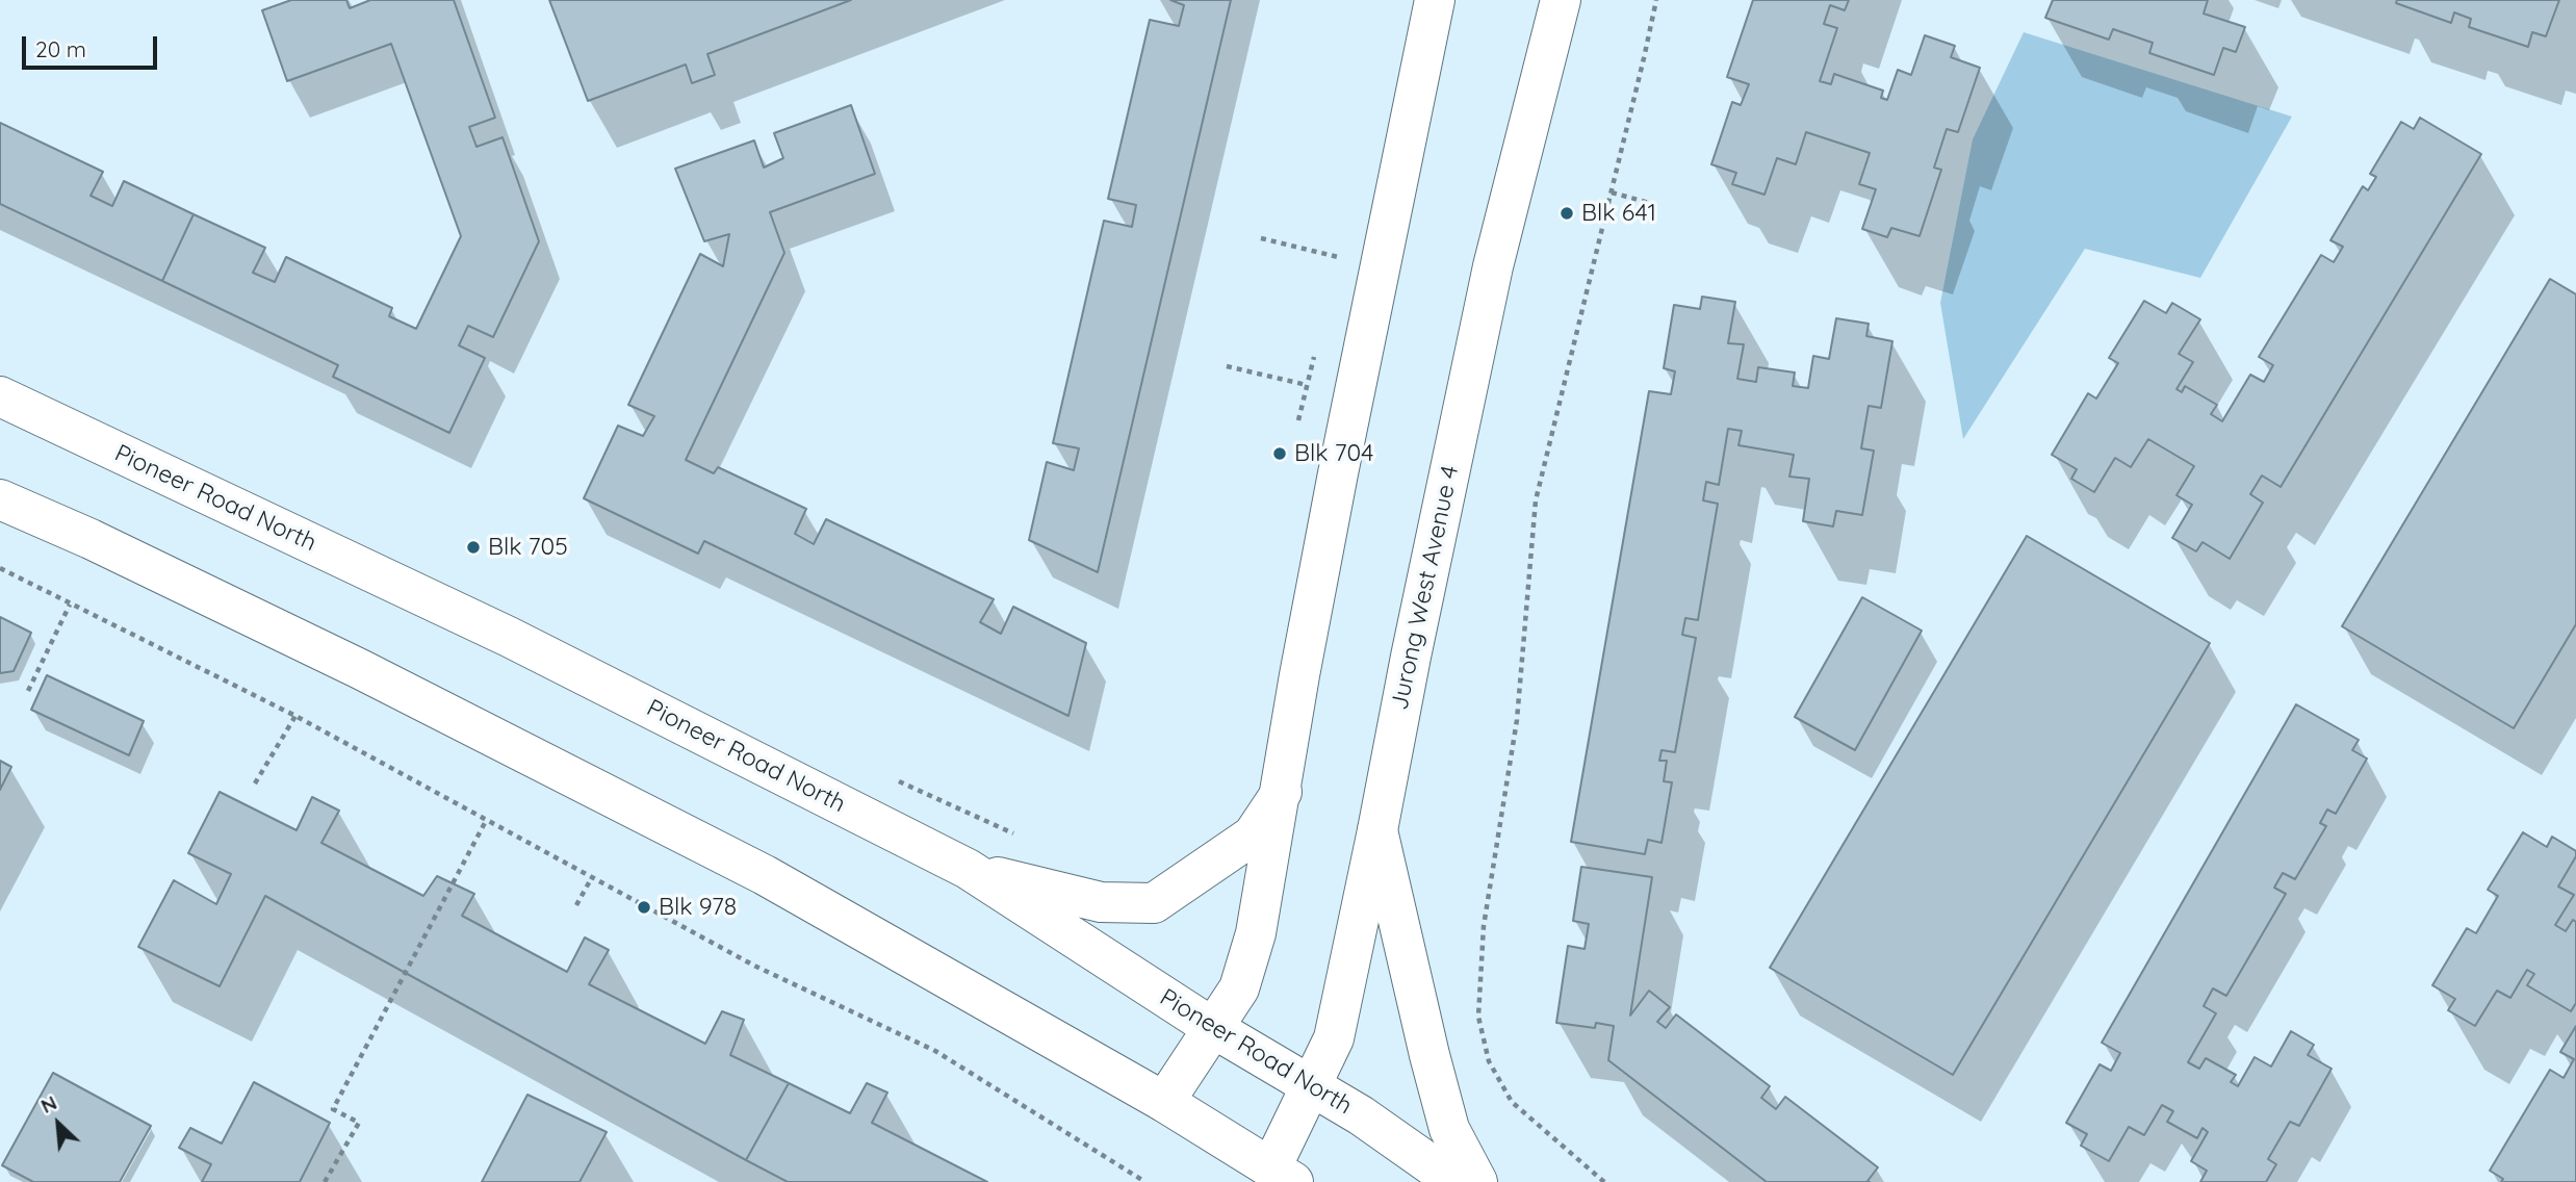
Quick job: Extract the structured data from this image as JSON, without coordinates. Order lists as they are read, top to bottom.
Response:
{
  "streets": {
    "main road": ["Pioneer Road North", "Jurong West Avenue 4"]
  },
  "crossings": [
    ["Pioneer Road North", "Jurong West Avenue 4"]
  ],
  "places": [
    "Blk 641",
    "Blk 704",
    "Blk 705",
    "Blk 978"
  ],
  "scale_bar": "20 m",
  "north": "top left"
}
